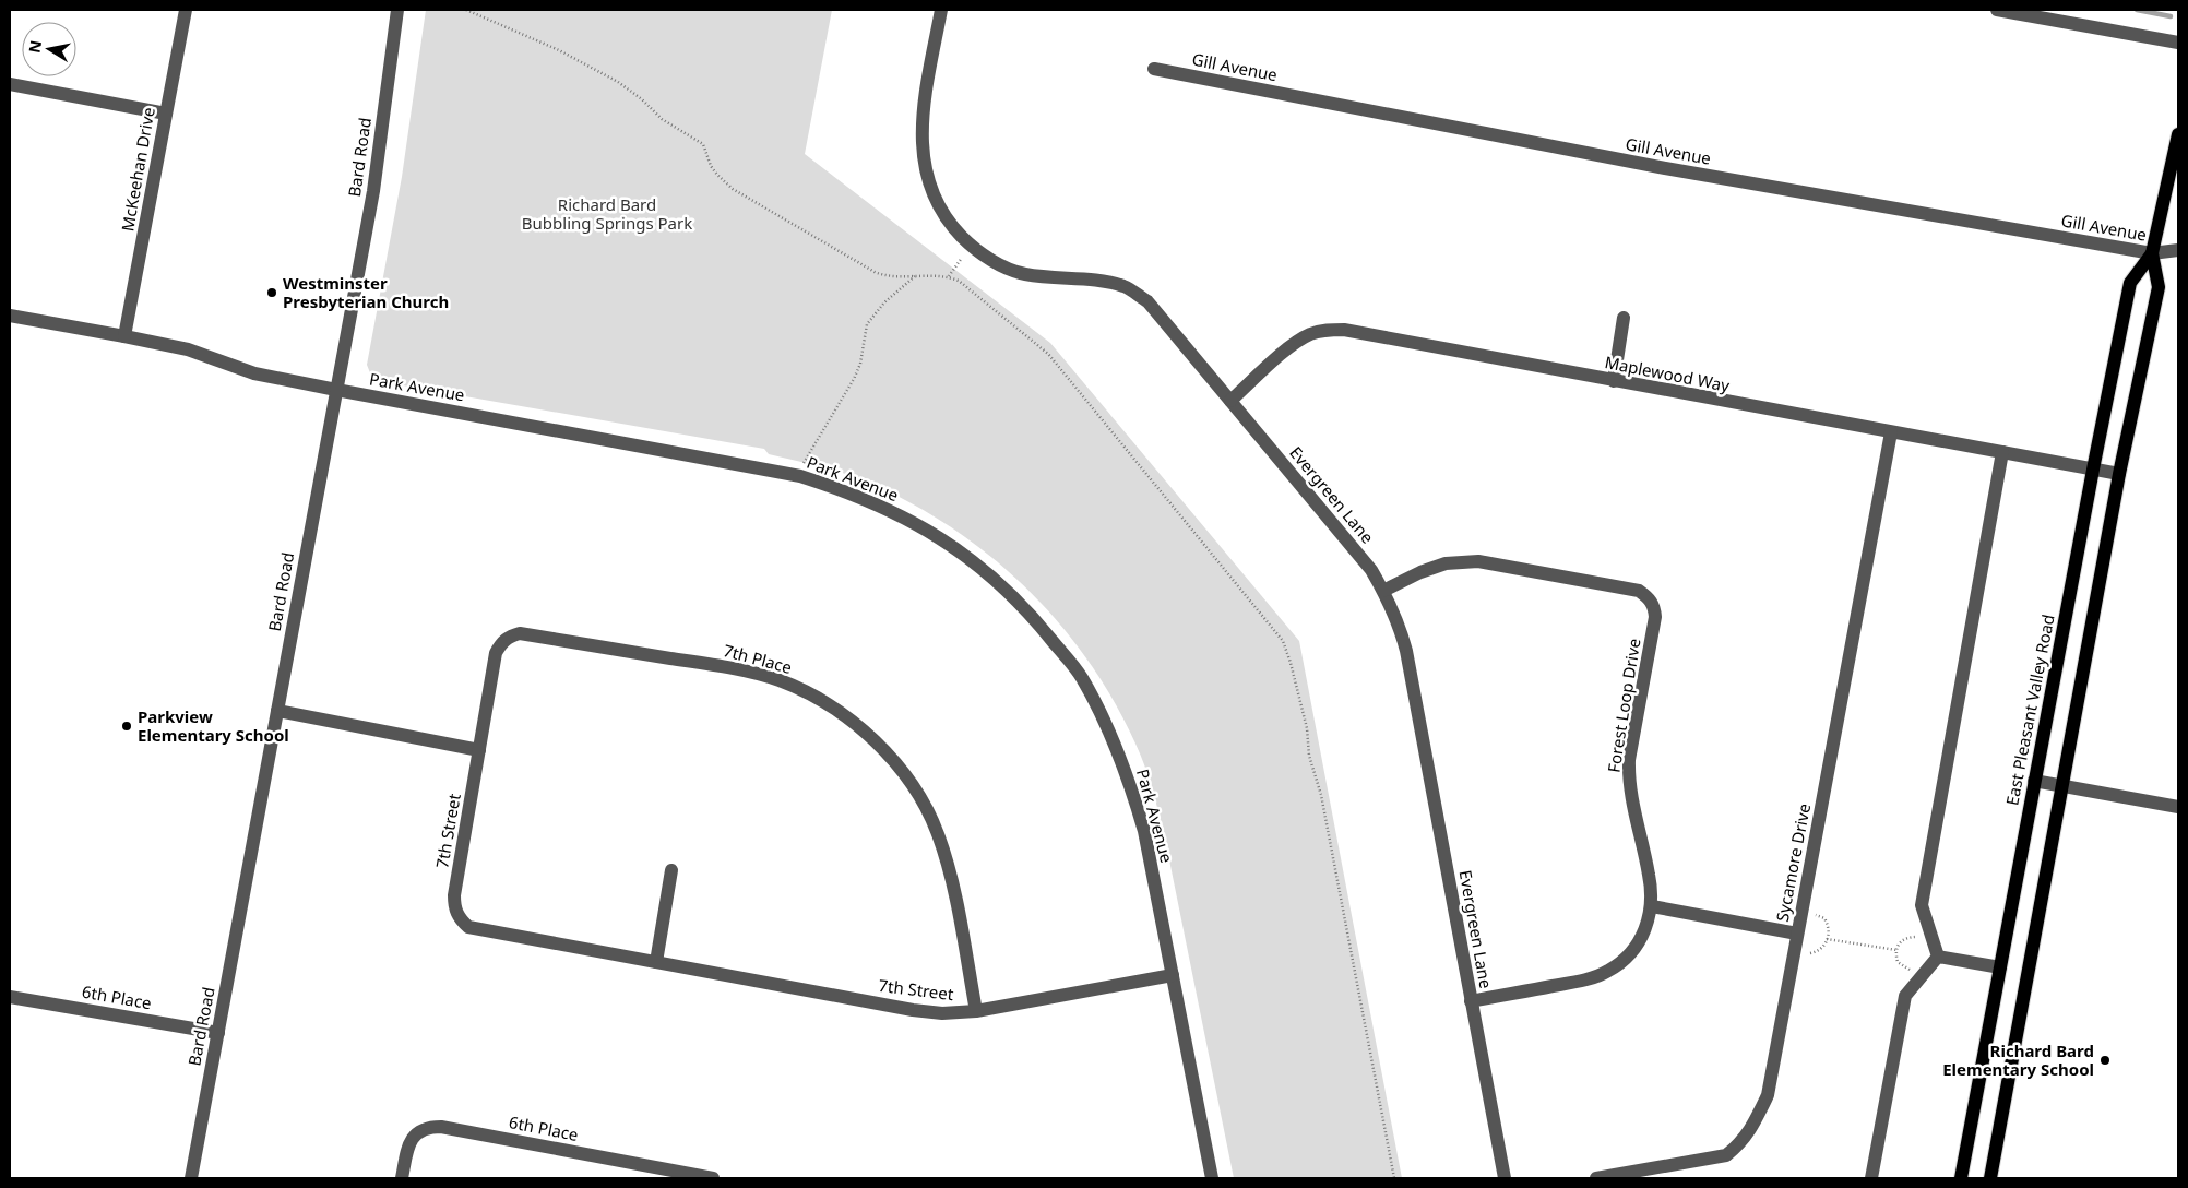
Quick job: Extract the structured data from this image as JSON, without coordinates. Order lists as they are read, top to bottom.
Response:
{
  "streets": {
    "main road": ["East Pleasant Valley Road"],
    "street": [
      "Gill Avenue",
      "Bard Road",
      "McKeehan Drive",
      "Maplewood Way",
      "Park Avenue",
      "Evergreen Lane",
      "7th Place",
      "Forest Loop Drive",
      "7th Street",
      "Sycamore Drive",
      "6th Place"
    ]
  },
  "crossings": [
    ["Gill Avenue", "East Pleasant Valley Road"],
    ["Bard Road", "Park Avenue"],
    ["Bard Road", "6th Place"],
    ["McKeehan Drive", "Park Avenue"],
    ["Maplewood Way", "Evergreen Lane"],
    ["Maplewood Way", "East Pleasant Valley Road"],
    ["Maplewood Way", "Sycamore Drive"],
    ["Park Avenue", "7th Street"],
    ["Evergreen Lane", "Forest Loop Drive"],
    ["7th Place", "7th Street"]
  ],
  "parks": ["Richard Bard Bubbling Springs Park"],
  "places": ["Westminster Presbyterian Church", "Parkview Elementary School", "Richard Bard Elementary School"],
  "north": "left"
}
